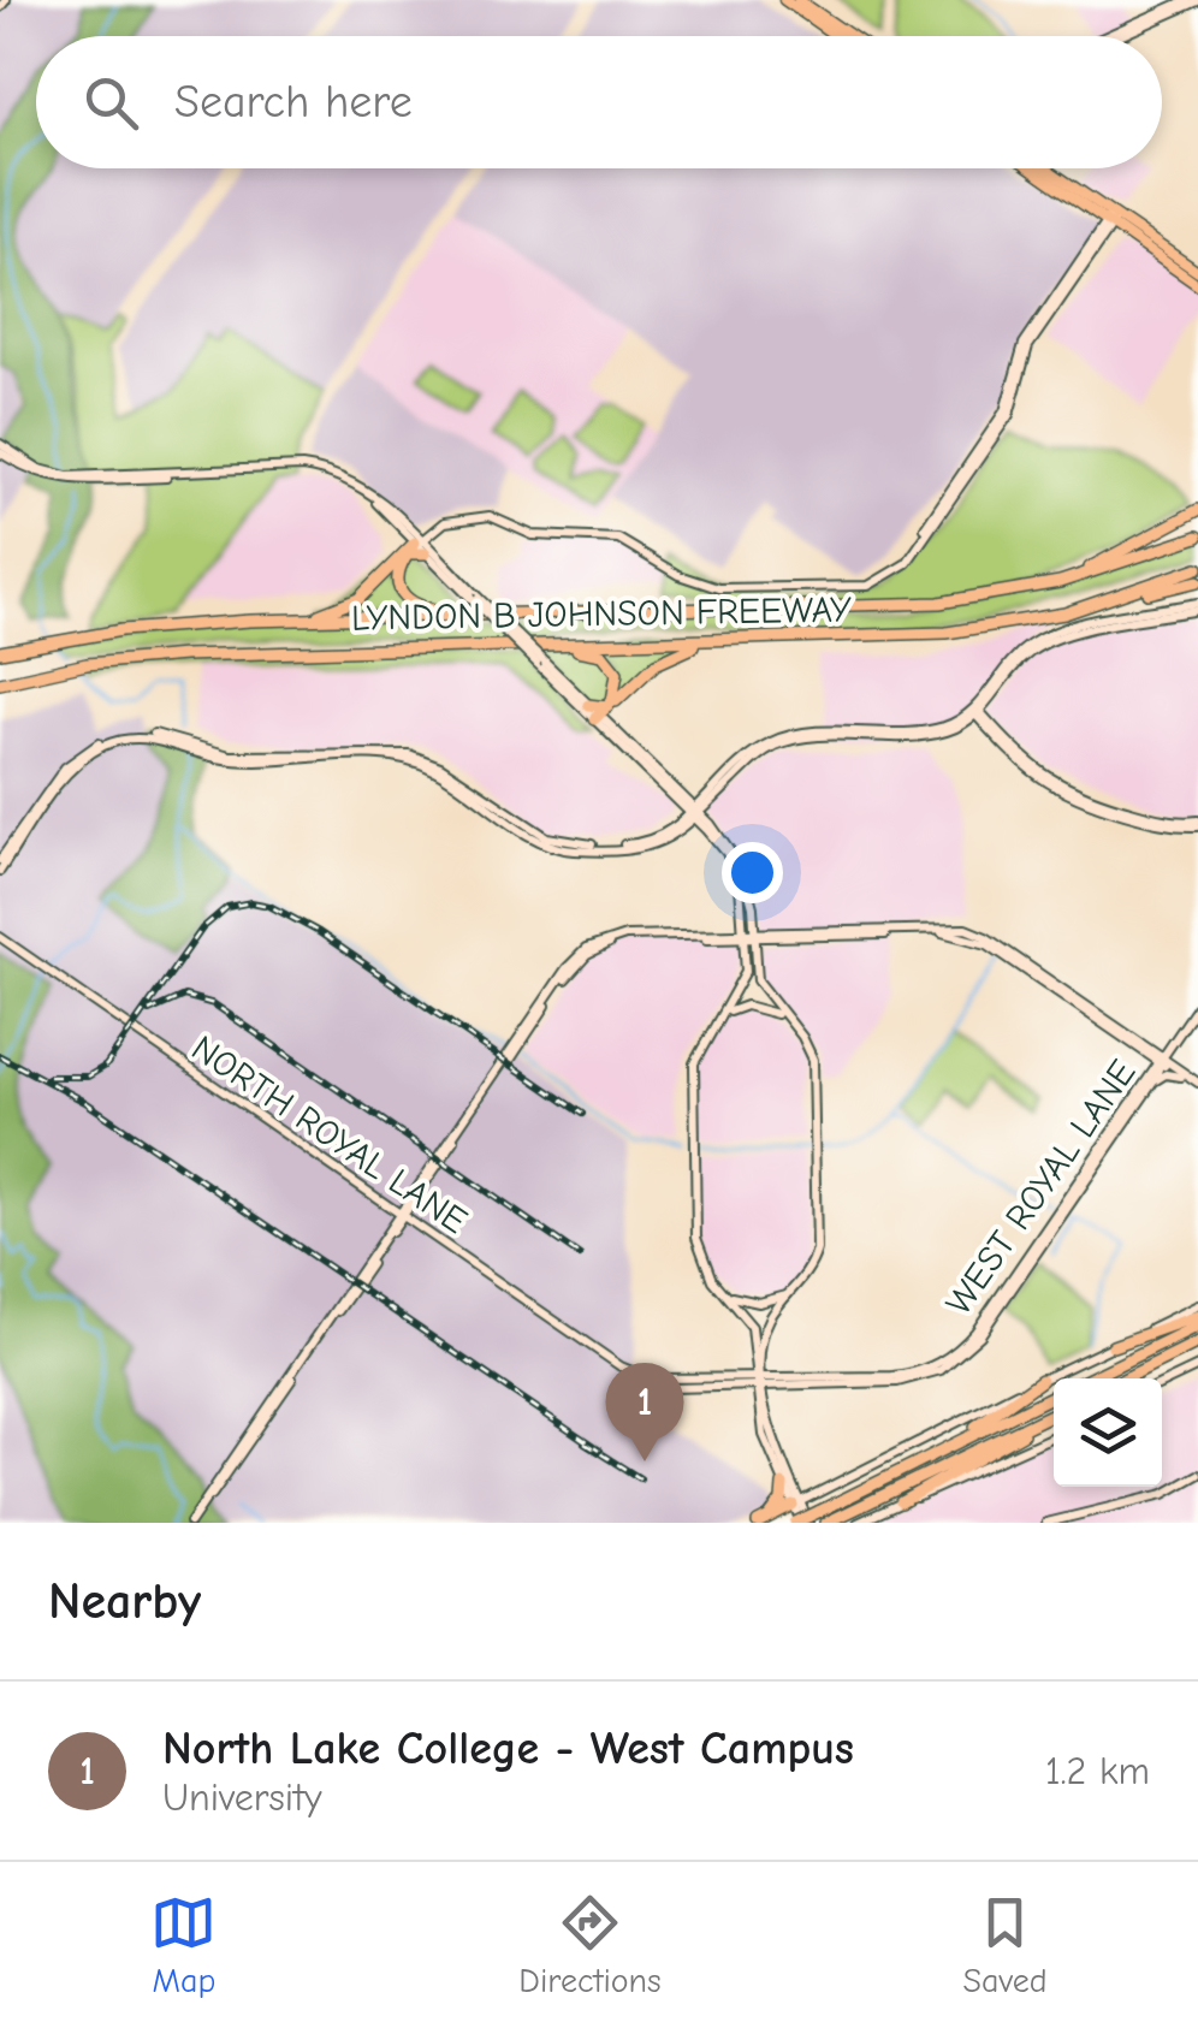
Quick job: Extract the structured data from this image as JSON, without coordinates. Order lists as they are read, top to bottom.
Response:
{
  "streets": {
    "highway": ["LYNDON B JOHNSON FREEWAY"],
    "main road": ["NORTH ROYAL LANE", "WEST ROYAL LANE"]
  },
  "crossings": [
    ["NORTH ROYAL LANE", "WEST ROYAL LANE"]
  ],
  "page": {
    "search": "Search here",
    "pins": "1",
    "heading": "Nearby",
    "list": [
      {
        "mark": "1",
        "name": "North Lake College - West Campus",
        "note": "University",
        "value": "1.2 km"
      }
    ],
    "nav": ["Map", "Directions", "Saved"]
  }
}
